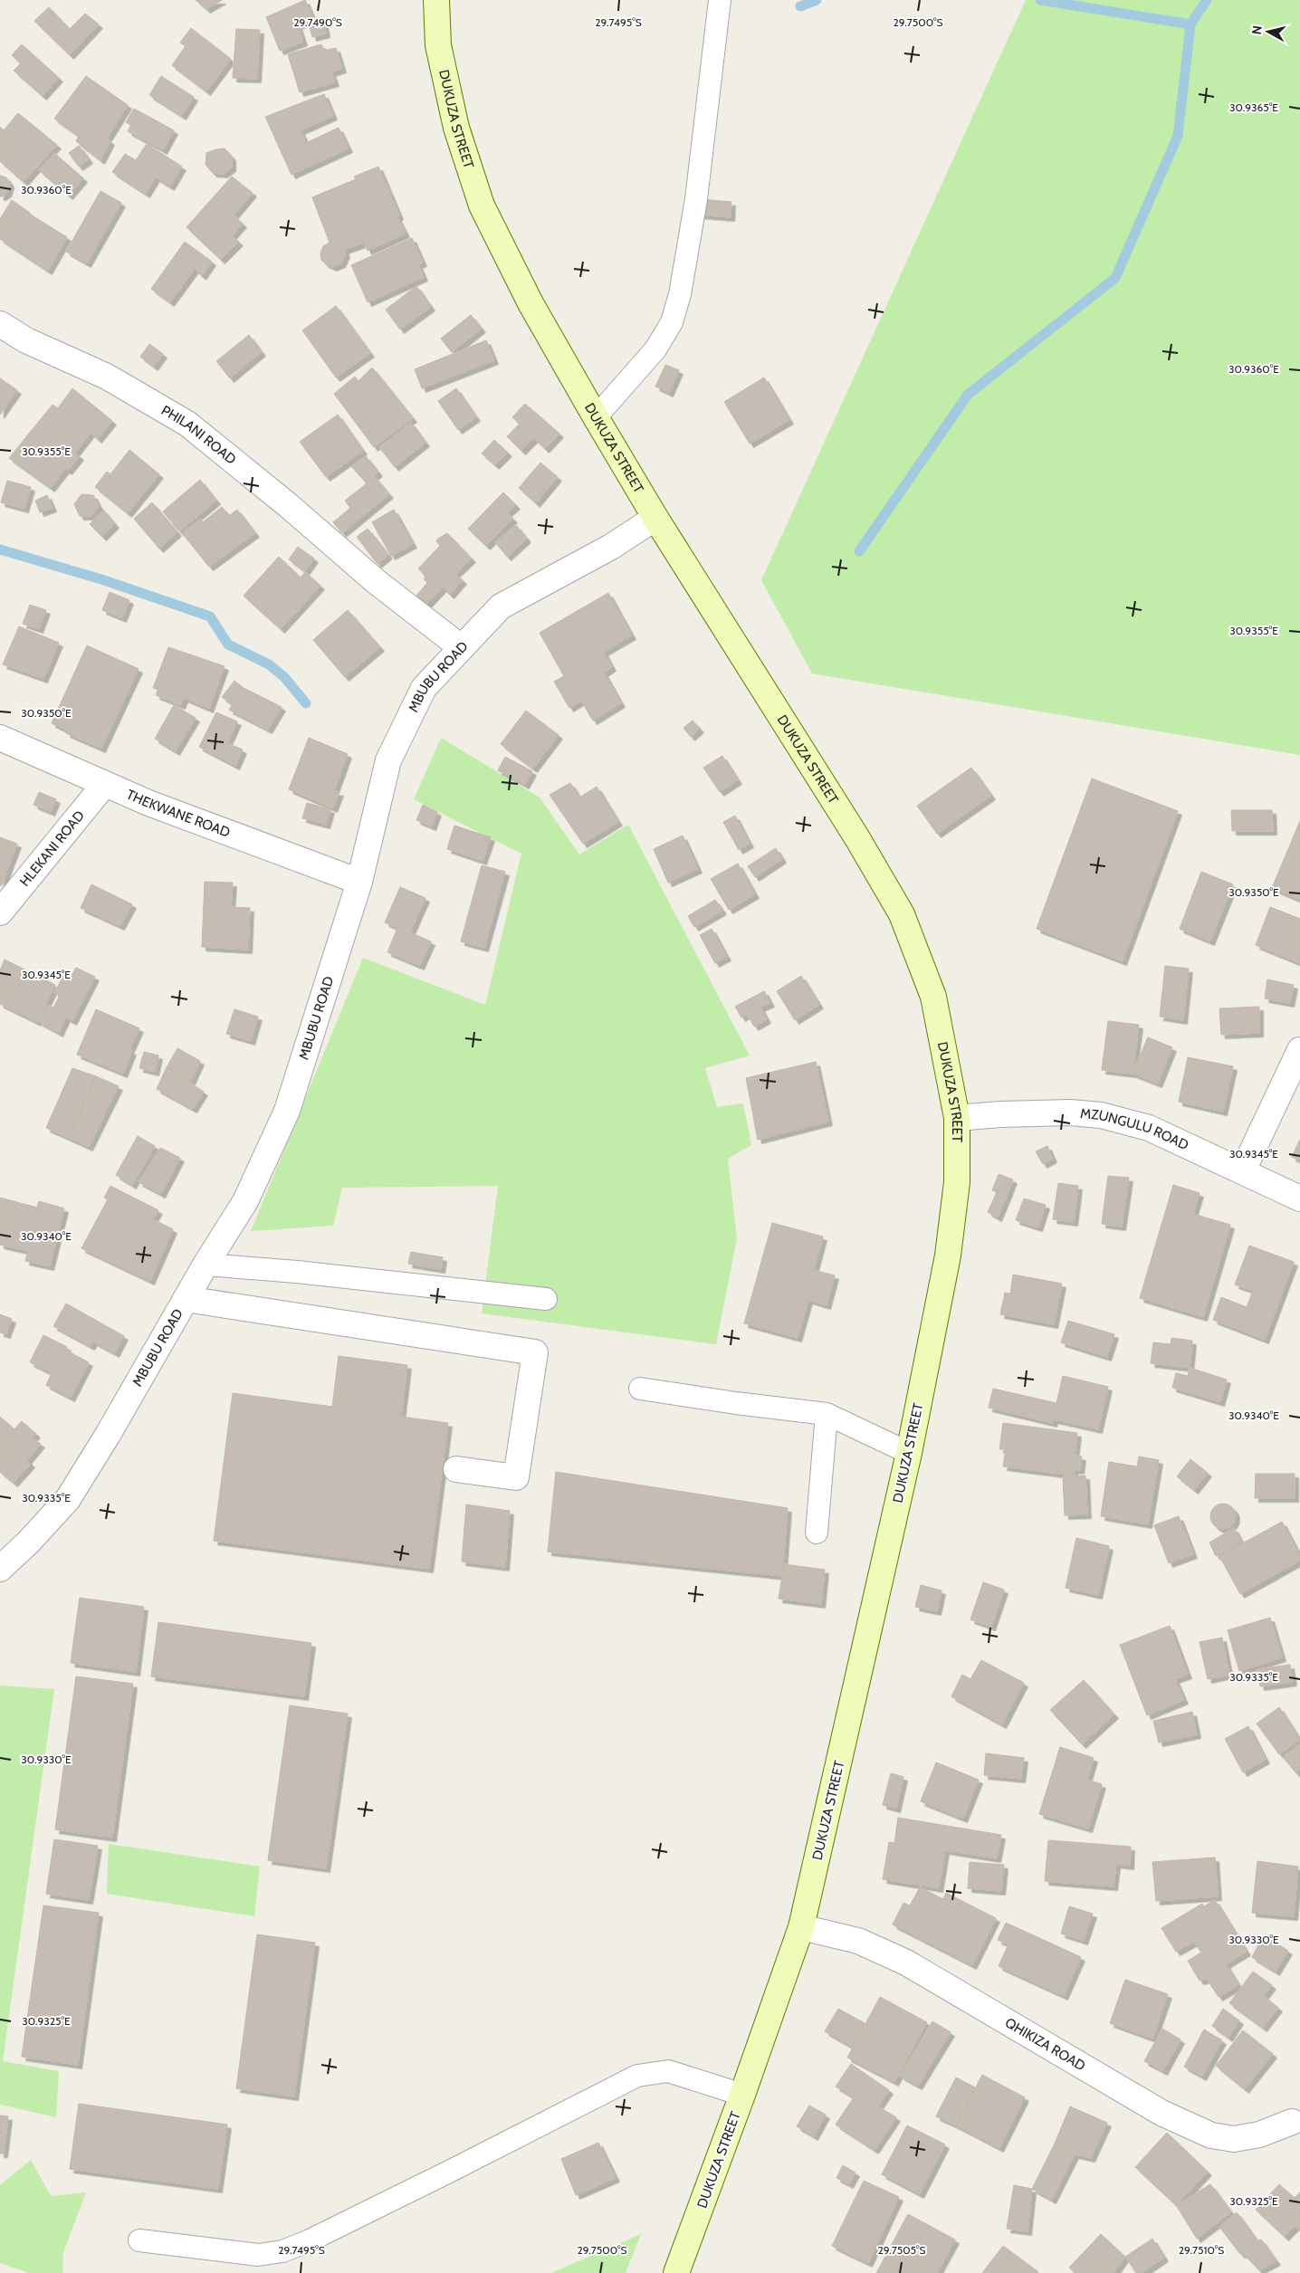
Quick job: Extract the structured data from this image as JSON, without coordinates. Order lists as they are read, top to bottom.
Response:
{
  "streets": {
    "main road": ["DUKUZA STREET"],
    "street": [
      "PHILANI ROAD",
      "MBUBU ROAD",
      "THEKWANE ROAD",
      "HLEKANI ROAD",
      "MZUNGULU ROAD",
      "QHIKIZA ROAD"
    ]
  },
  "crossings": [
    ["DUKUZA STREET", "MBUBU ROAD"],
    ["DUKUZA STREET", "MZUNGULU ROAD"],
    ["DUKUZA STREET", "QHIKIZA ROAD"],
    ["PHILANI ROAD", "MBUBU ROAD"],
    ["MBUBU ROAD", "THEKWANE ROAD"],
    ["THEKWANE ROAD", "HLEKANI ROAD"]
  ],
  "north": "left",
  "coordinates": [
    "29.7490°S",
    "29.7495°S",
    "29.7500°S",
    "30.9365°E",
    "30.9360°E",
    "30.9355°E",
    "30.9350°E",
    "30.9345°E",
    "30.9340°E",
    "30.9335°E",
    "30.9330°E",
    "30.9325°E",
    "29.7505°S",
    "29.7510°S"
  ]
}
